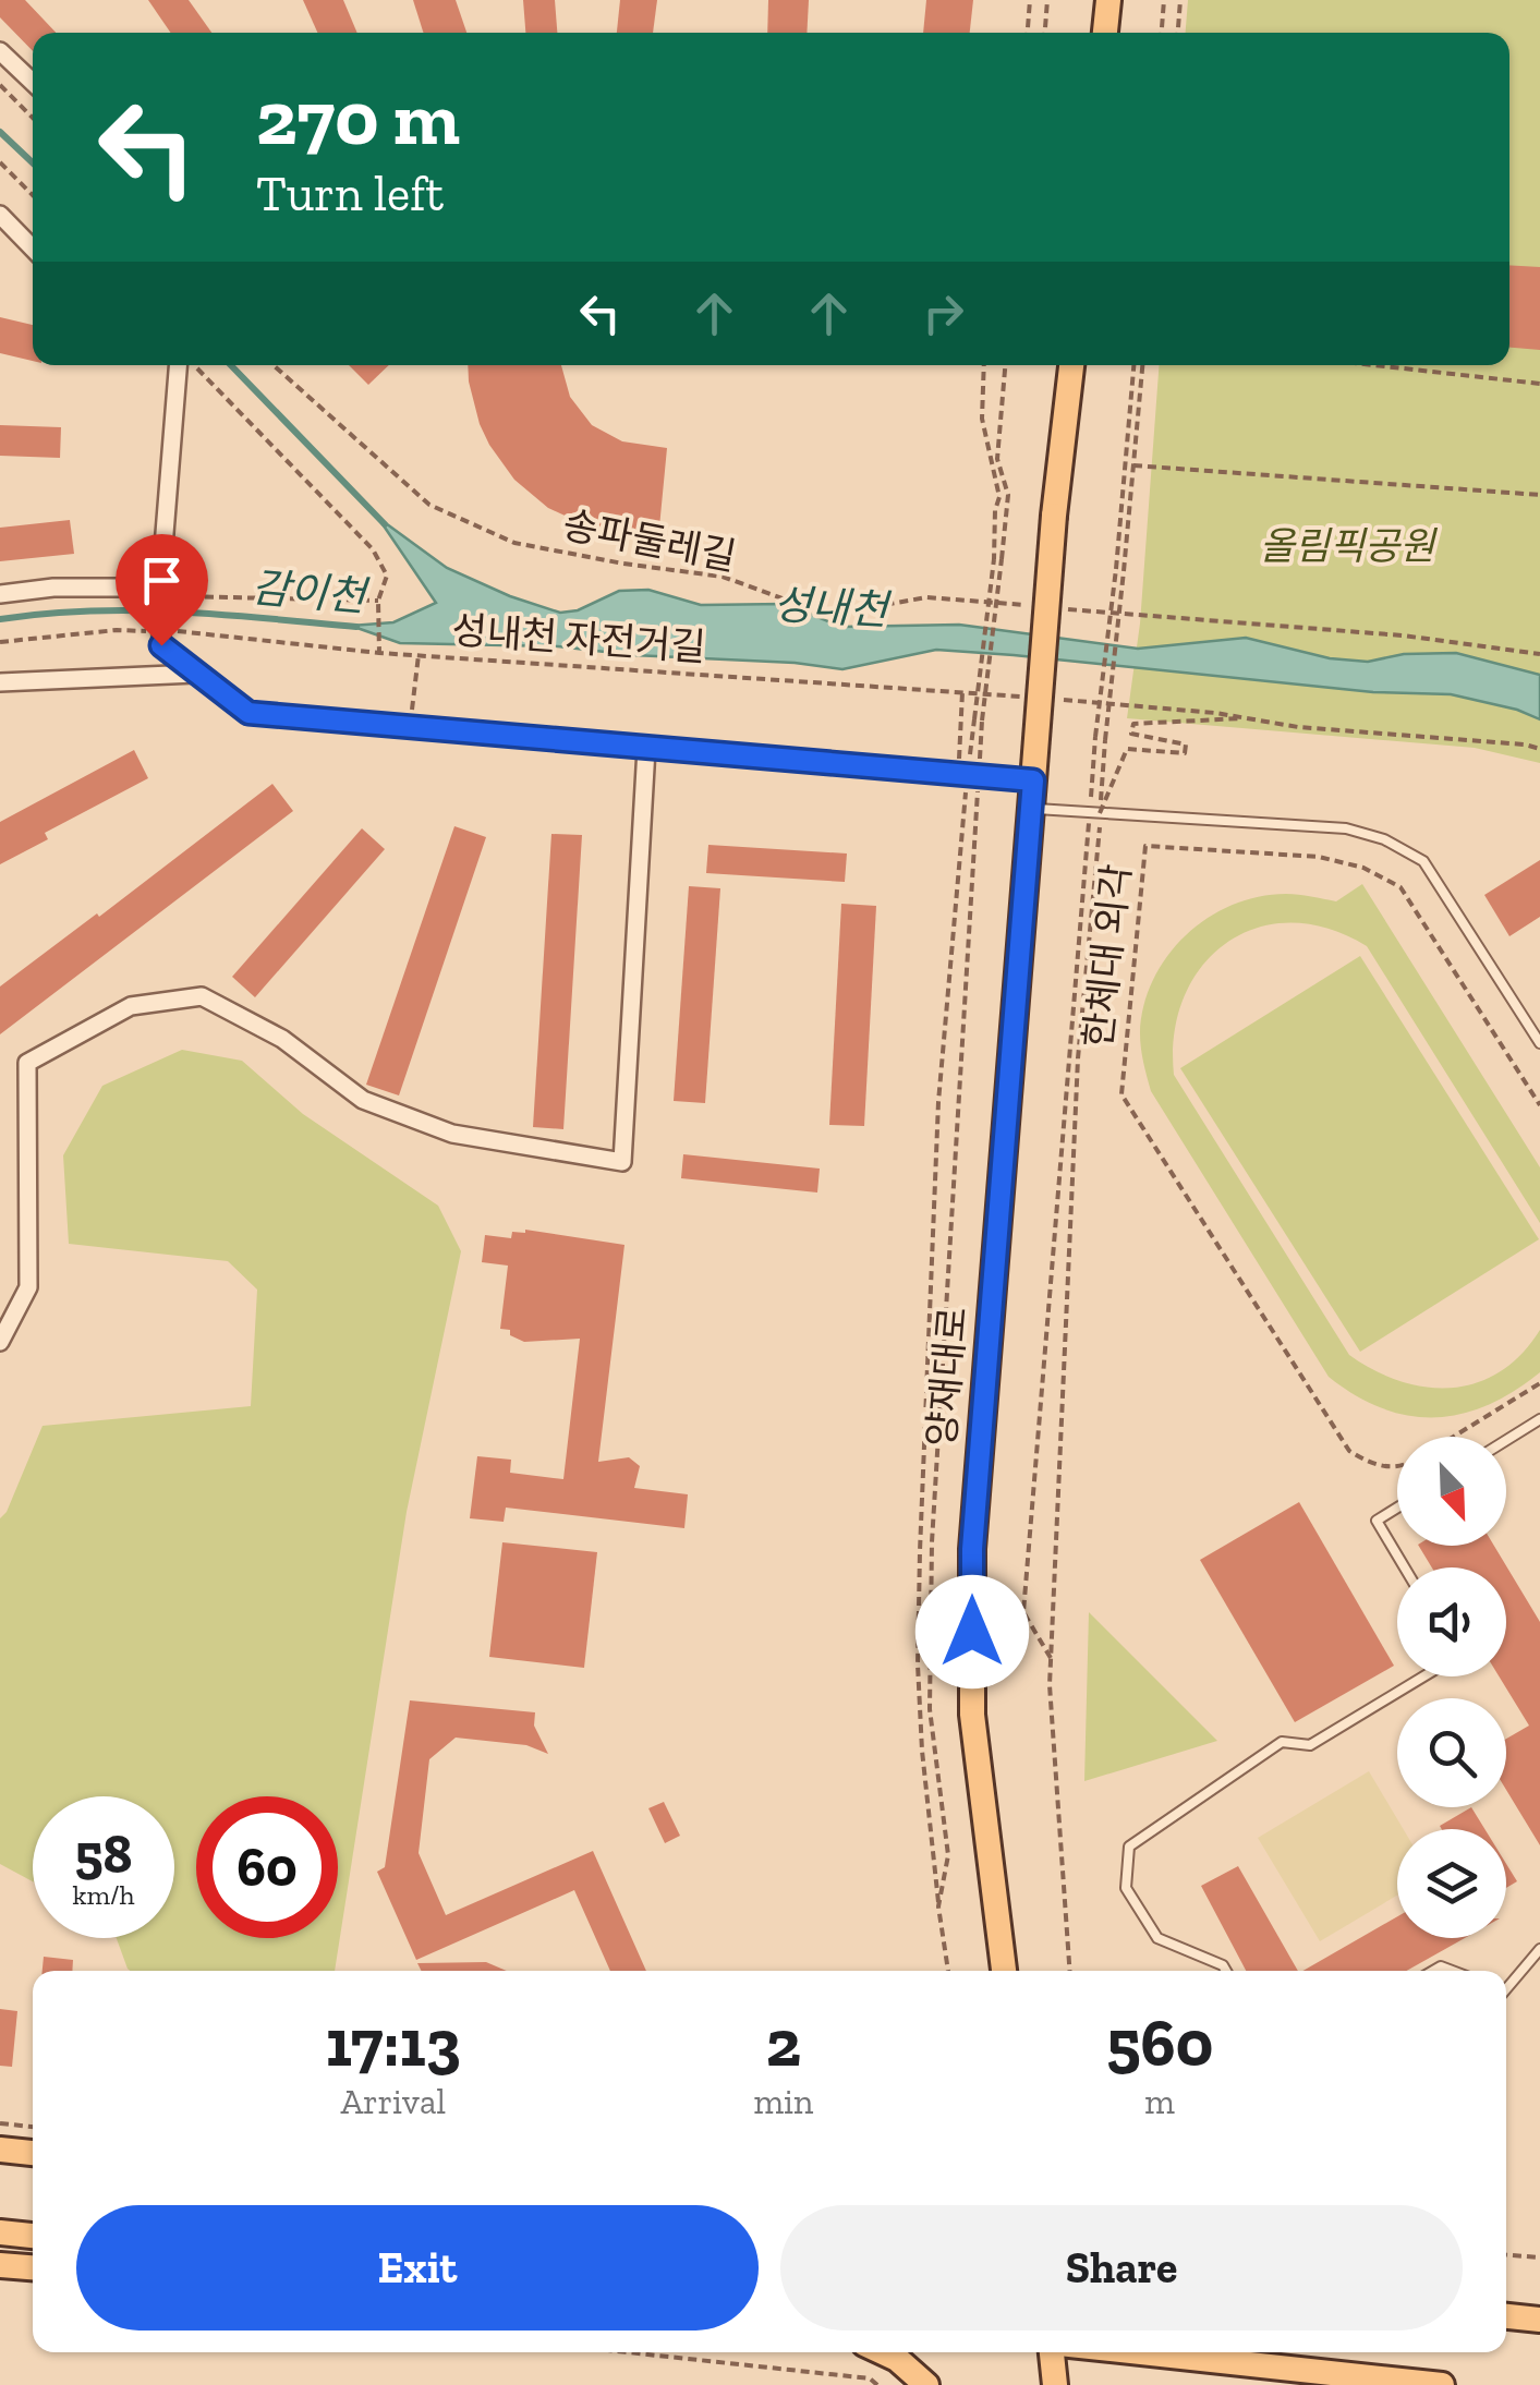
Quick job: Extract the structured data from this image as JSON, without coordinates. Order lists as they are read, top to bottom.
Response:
{
  "streets": {
    "main road": ["양재대로"],
    "path": ["송파둘레길", "성내천 자전거길", "한체대 외각"]
  },
  "water": ["감이천", "성내천"],
  "parks": ["올림픽공원"],
  "north": "bottom right",
  "page": {
    "turn": ["270 m", "Turn left"],
    "speed": "58 km/h",
    "limit": "60",
    "eta": [
      "17:13",
      "Arrival",
      "2",
      "min",
      "560",
      "m"
    ],
    "buttons": ["Exit", "Share"]
  }
}
